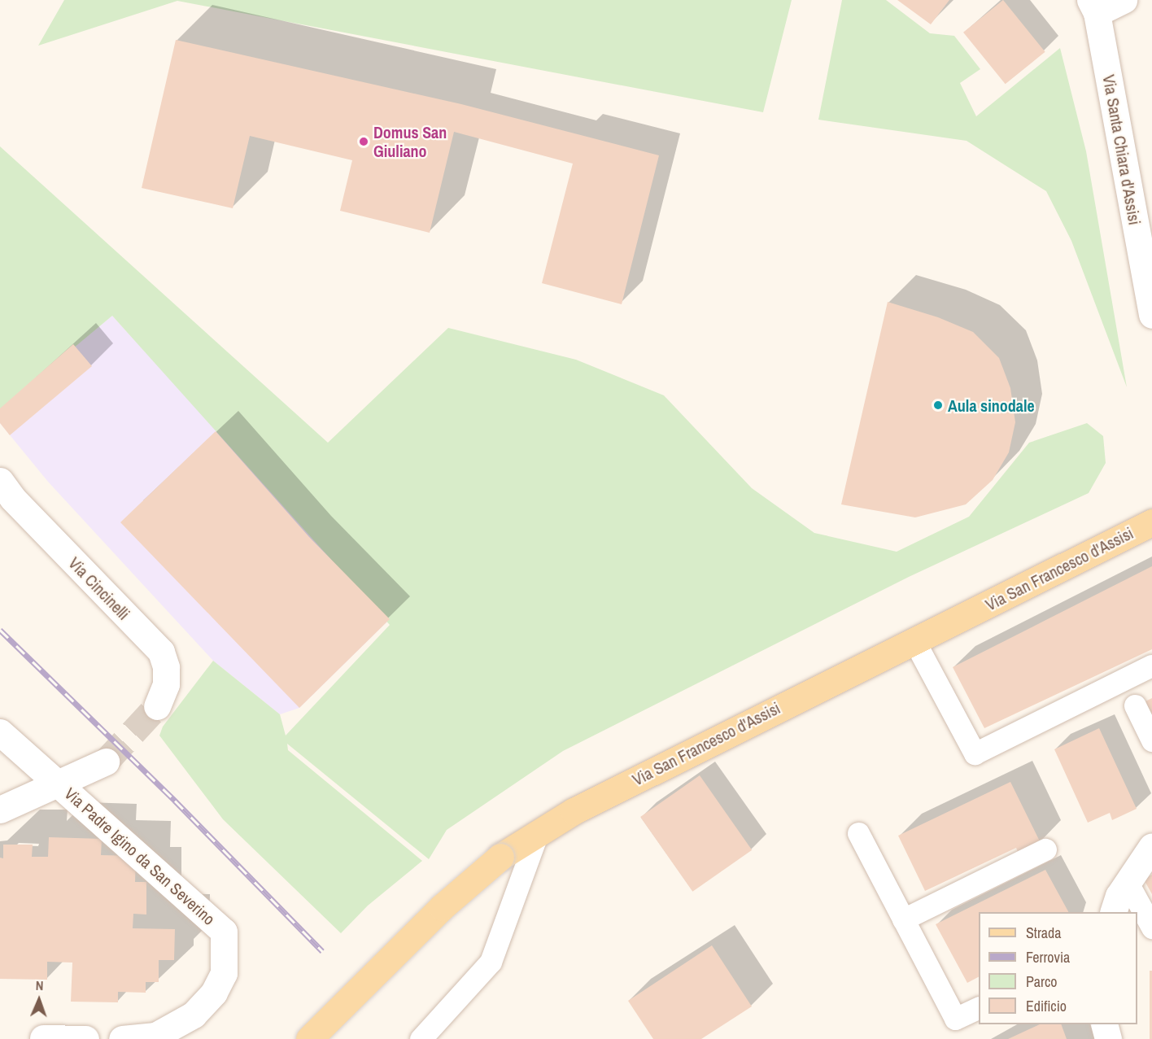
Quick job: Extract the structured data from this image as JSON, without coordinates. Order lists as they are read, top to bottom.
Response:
{
  "streets": {
    "main road": ["Via San Francesco d'Assisi"],
    "street": ["Via Santa Chiara d'Assisi", "Via Cincinelli", "Via Padre Igino da San Severino"]
  },
  "places": ["Domus San Giuliano", "Aula sinodale"],
  "legend": [
    "Strada",
    "Ferrovia",
    "Parco",
    "Edificio"
  ],
  "north": "top"
}
